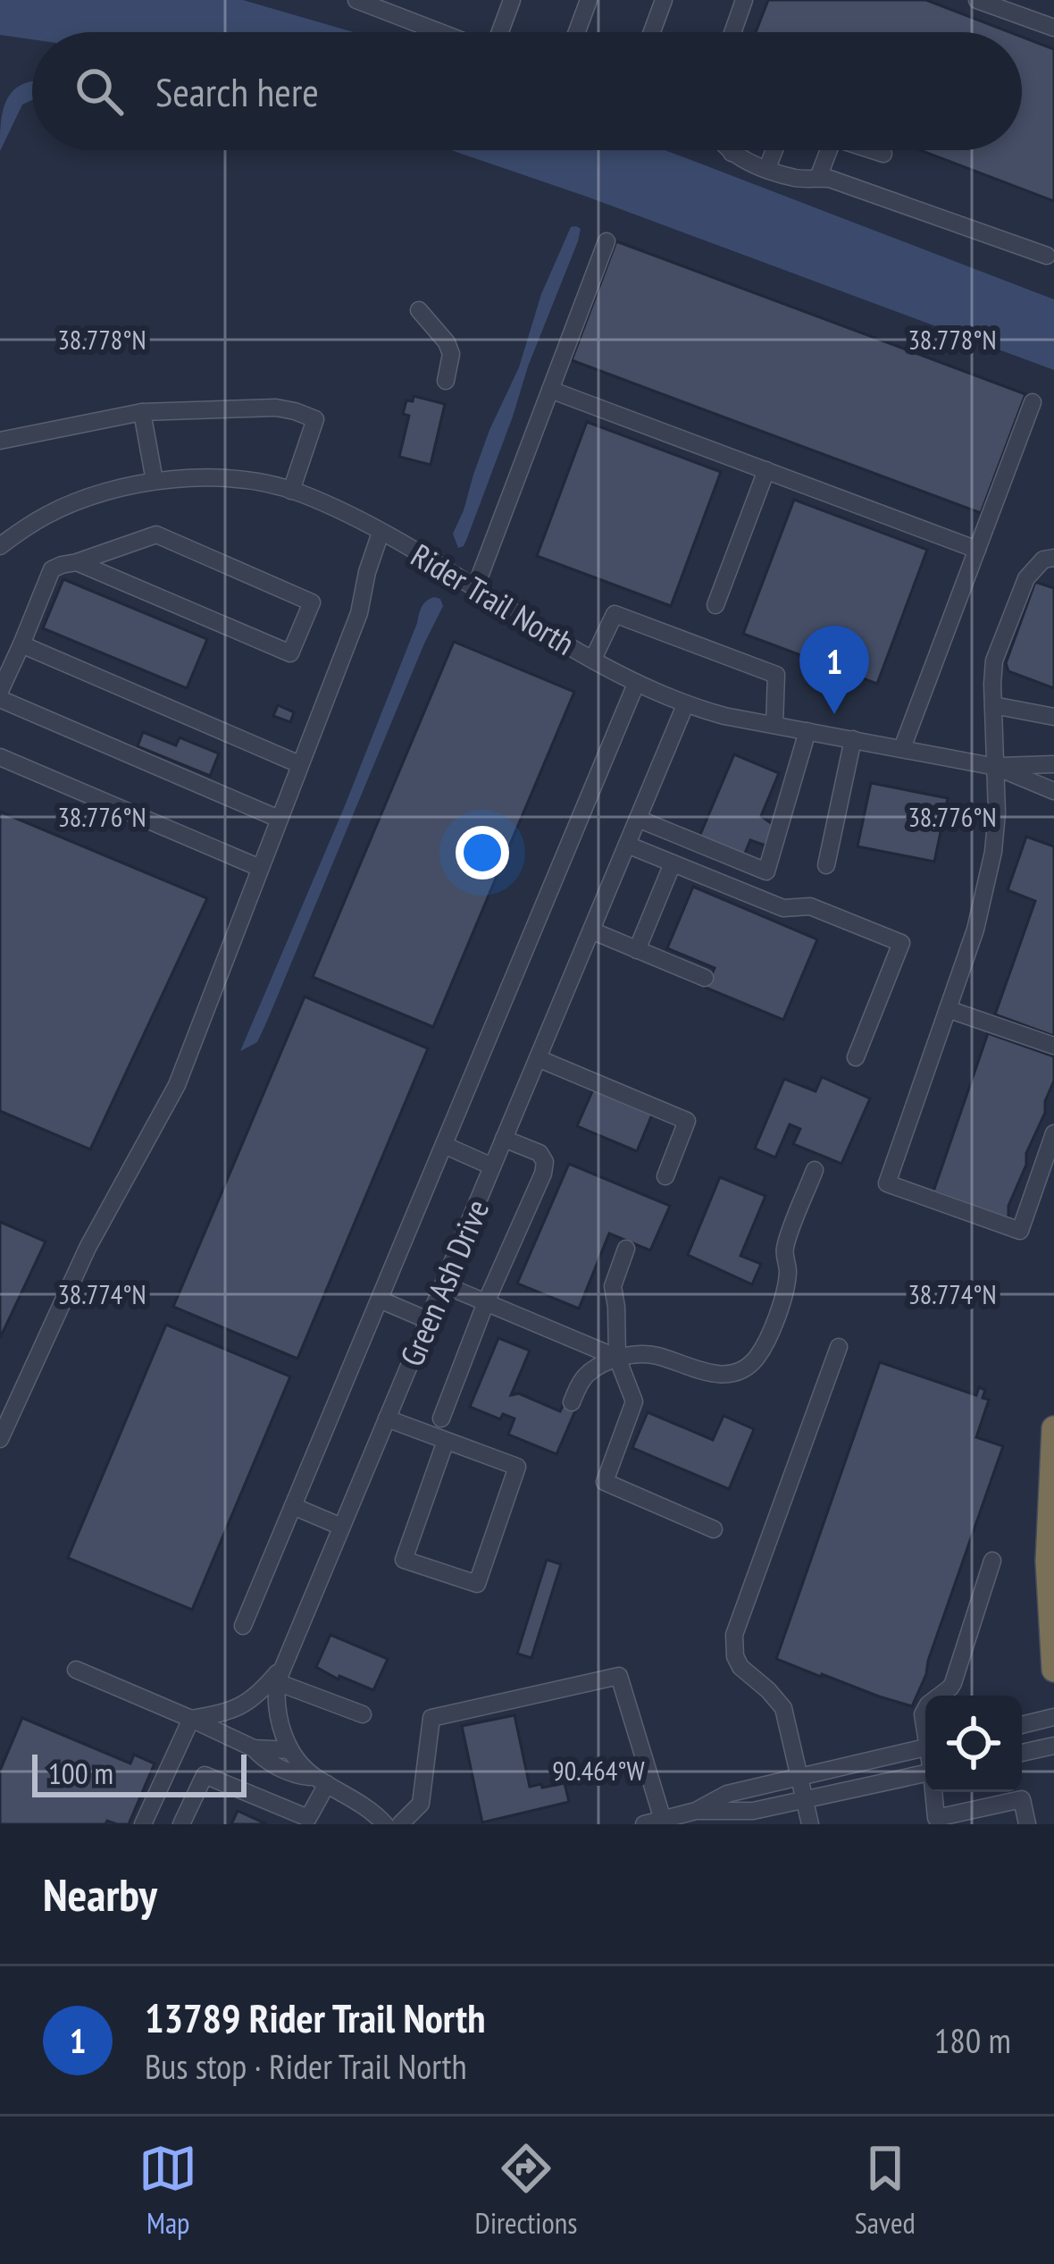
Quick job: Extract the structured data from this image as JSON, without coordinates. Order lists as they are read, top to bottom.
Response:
{
  "streets": {
    "street": ["Rider Trail North", "Green Ash Drive"]
  },
  "crossings": [
    ["Rider Trail North", "Green Ash Drive"]
  ],
  "scale_bar": "100 m",
  "page": {
    "search": "Search here",
    "pins": "1",
    "scale": "100 m",
    "heading": "Nearby",
    "list": [
      {
        "mark": "1",
        "name": "13789 Rider Trail North",
        "note": "Bus stop · Rider Trail North",
        "value": "180 m"
      }
    ],
    "nav": ["Map", "Directions", "Saved"]
  },
  "coordinates": [
    "38.778°N",
    "38.776°N",
    "38.774°N",
    "90.464°W"
  ]
}
